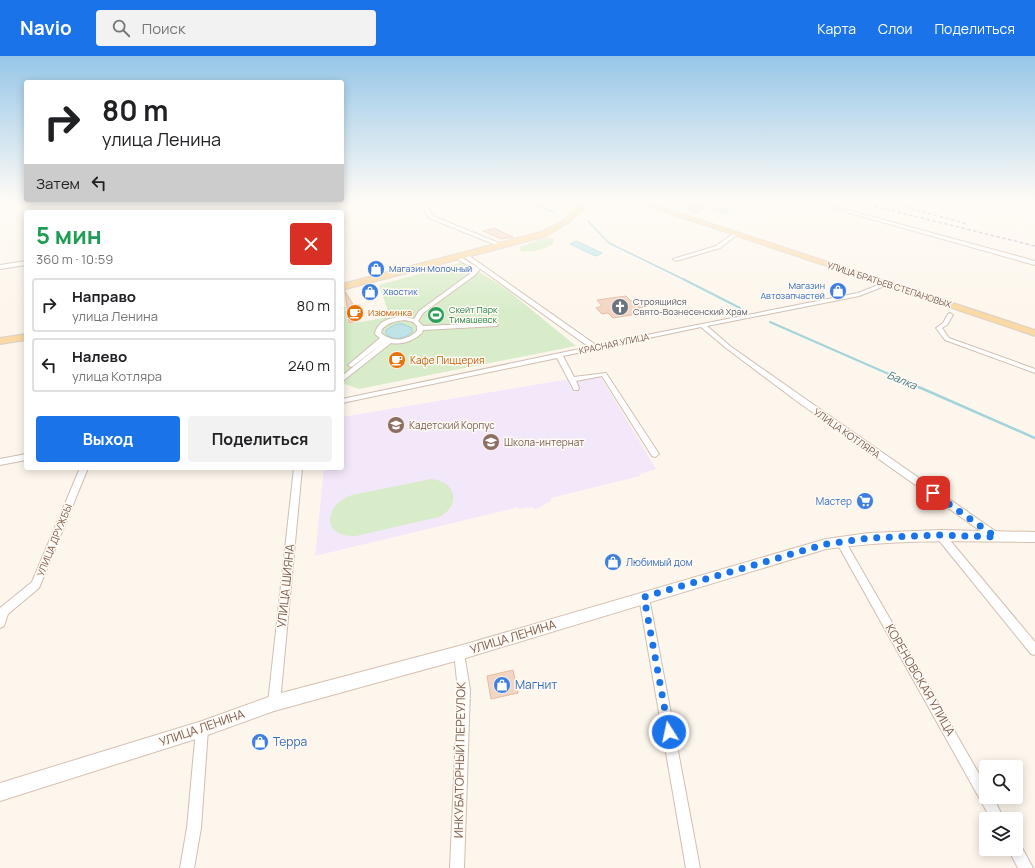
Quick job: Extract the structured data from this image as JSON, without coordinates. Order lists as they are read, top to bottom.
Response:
{
  "streets": {
    "main road": ["УЛИЦА БРАТЬЕВ СТЕПАНОВЫХ", "УЛИЦА ЛЕНИНА"],
    "street": [
      "КРАСНАЯ УЛИЦА",
      "УЛИЦА КОТЛЯРА",
      "УЛИЦА ДРУЖБЫ",
      "УЛИЦА ШИЯНА",
      "КОРЕНОВСКАЯ УЛИЦА",
      "ИНКУБАТОРНЫЙ ПЕРЕУЛОК"
    ]
  },
  "crossings": [
    ["УЛИЦА БРАТЬЕВ СТЕПАНОВЫХ", "КРАСНАЯ УЛИЦА"],
    ["КРАСНАЯ УЛИЦА", "УЛИЦА КОТЛЯРА"],
    ["УЛИЦА КОТЛЯРА", "УЛИЦА ЛЕНИНА"],
    ["УЛИЦА ШИЯНА", "УЛИЦА ЛЕНИНА"],
    ["УЛИЦА ЛЕНИНА", "КОРЕНОВСКАЯ УЛИЦА"],
    ["УЛИЦА ЛЕНИНА", "ИНКУБАТОРНЫЙ ПЕРЕУЛОК"]
  ],
  "water": ["Балка"],
  "places": {
    "shop": [
      "Магазин Молочный",
      "Магазин Автозапчастей",
      "Хвостик",
      "Любимый дом",
      "Магнит",
      "Терра"
    ],
    "church": ["Строящийся Свято-Вознесенский Храм"],
    "cafe": ["Изюминка", "Кафе Пиццерия"],
    "sports": ["Скейт Парк Тимашевск"],
    "school or university": ["Кадетский Корпус", "Школа-интернат"],
    "supermarket": ["Мастер"]
  },
  "page": {
    "header": "Navio",
    "search": "Поиск",
    "nav": ["Карта", "Слои", "Поделиться"],
    "turn": ["80 m", "улица Ленина"],
    "then": "Затем",
    "heading": ["5 мин", "360 m · 10:59"],
    "list": [
      {
        "name": "Направо",
        "note": "улица Ленина",
        "value": "80 m"
      },
      {
        "name": "Налево",
        "note": "улица Котляра",
        "value": "240 m"
      }
    ],
    "buttons": ["Выход", "Поделиться"]
  }
}
